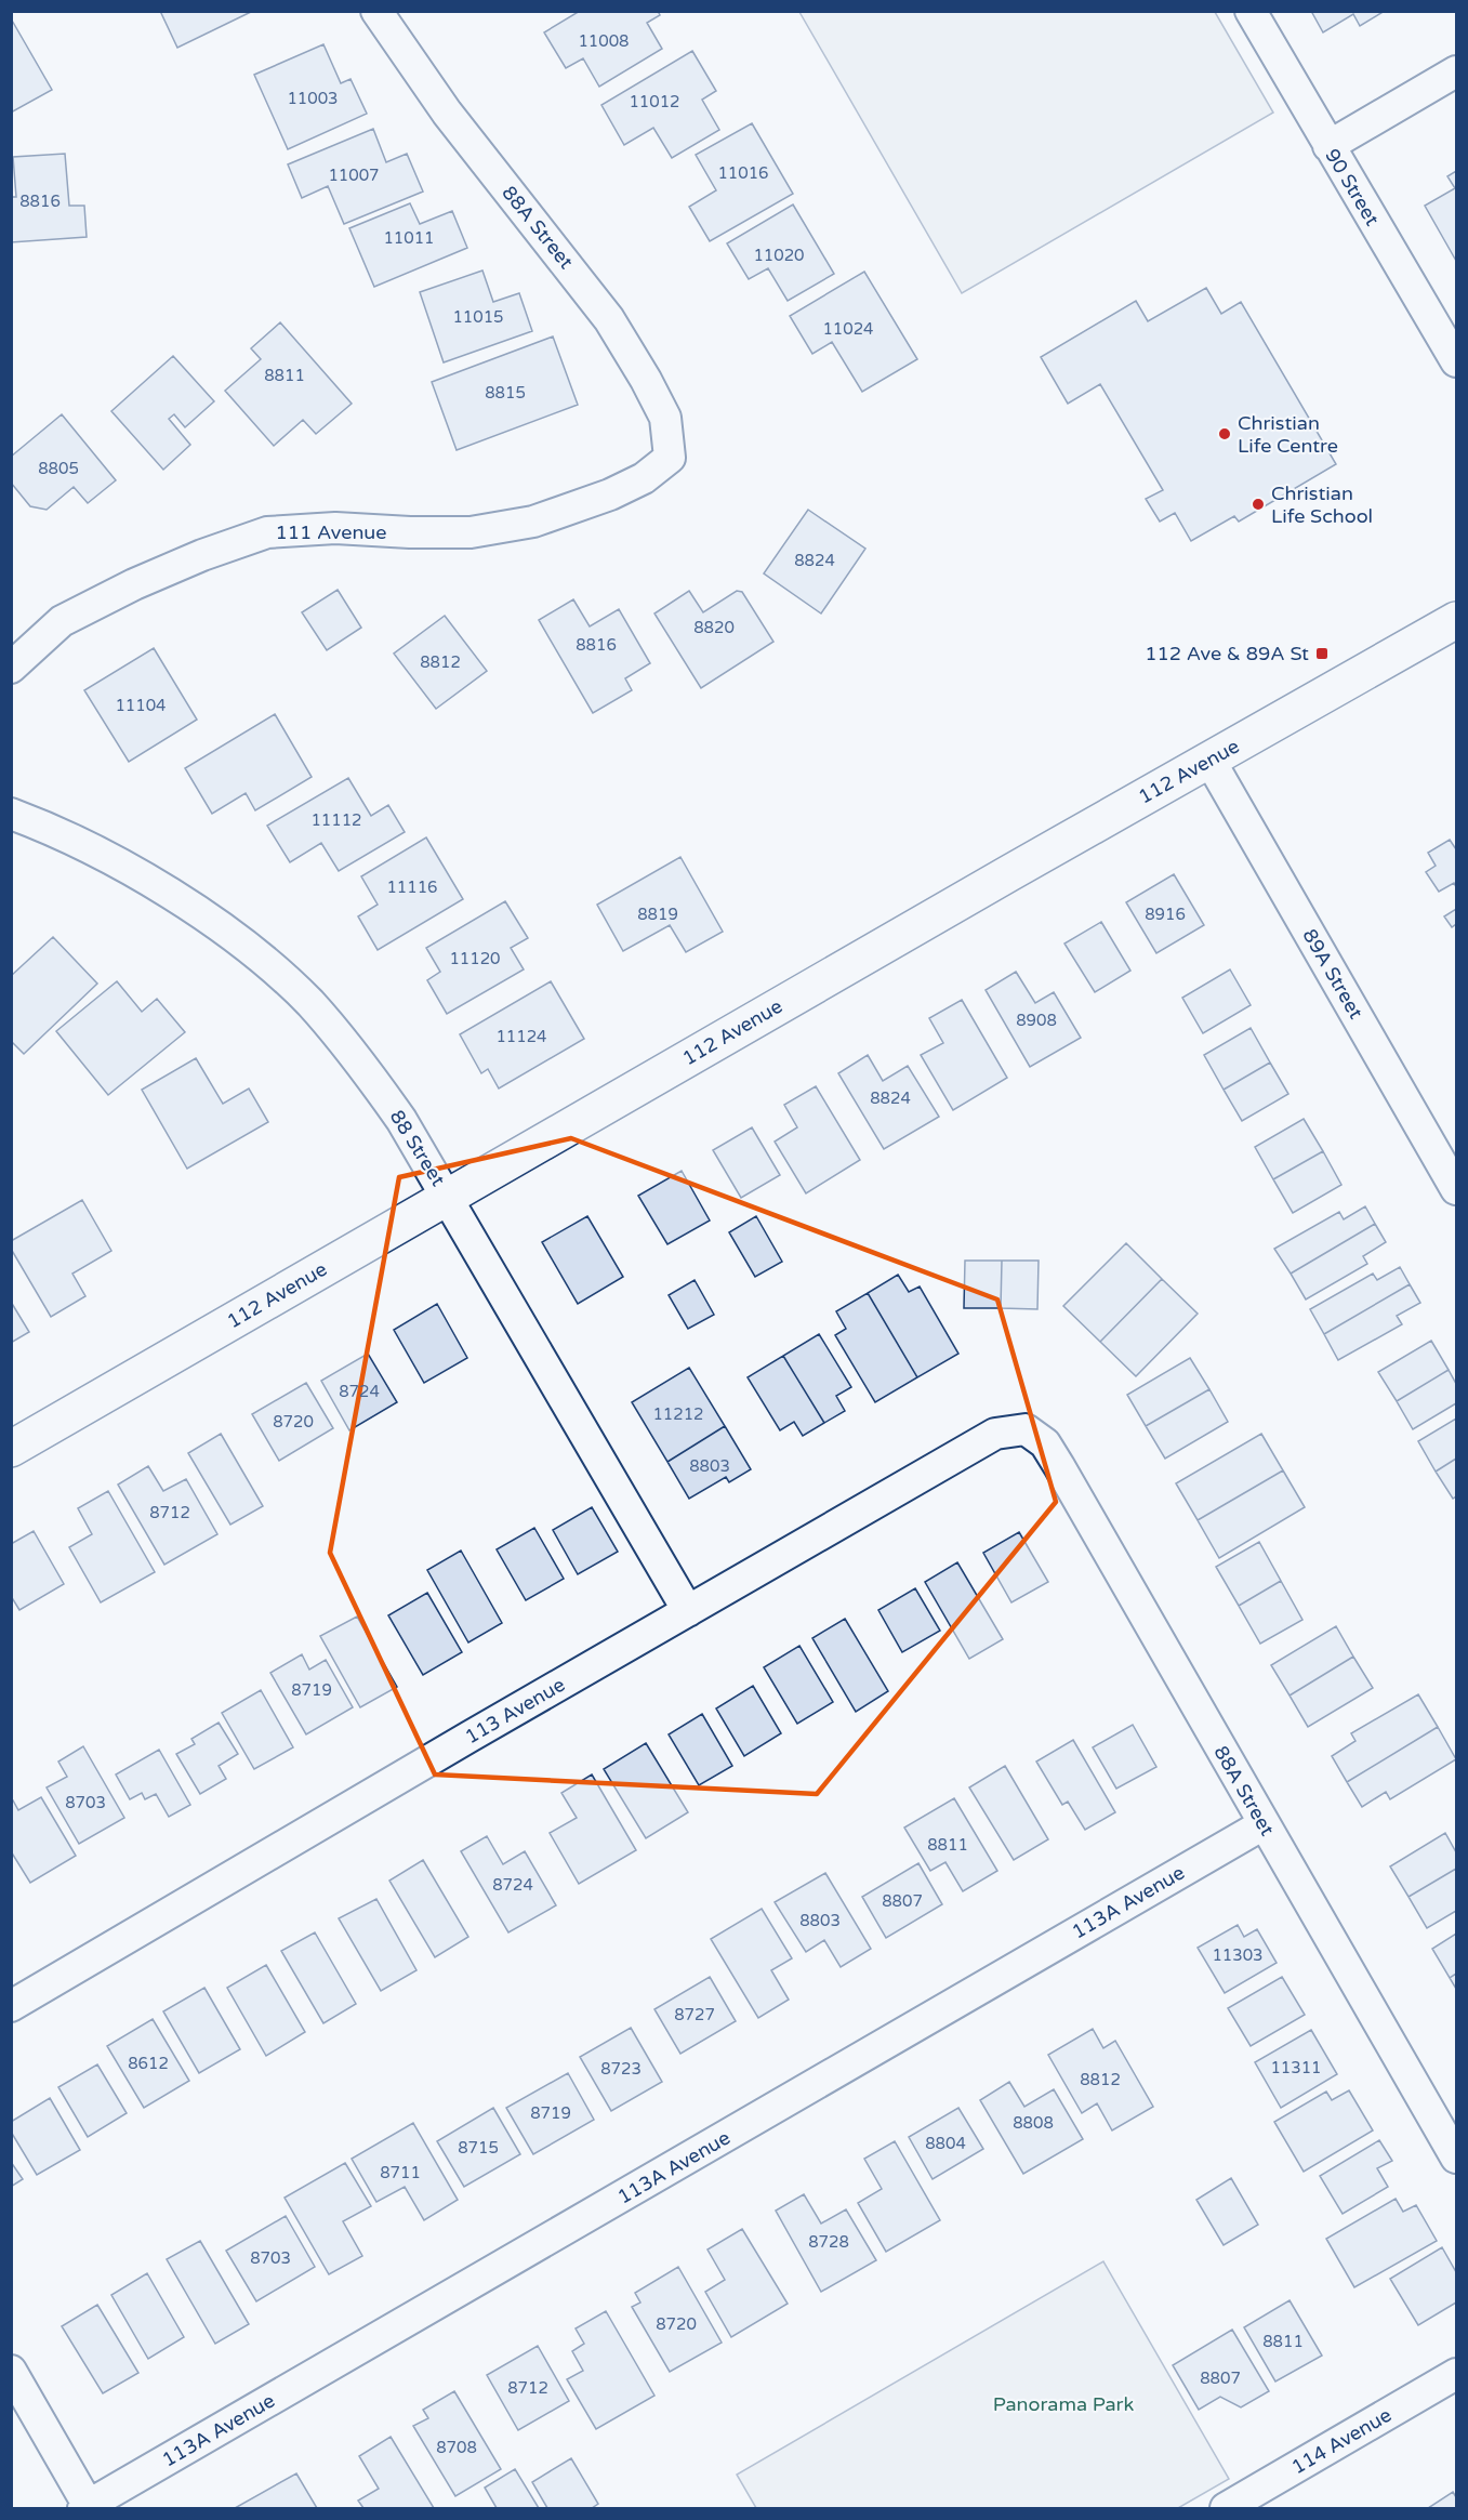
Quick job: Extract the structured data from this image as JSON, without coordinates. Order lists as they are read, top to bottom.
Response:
{
  "streets": {
    "street": [
      "90 Street",
      "88A Street",
      "111 Avenue",
      "112 Avenue",
      "89A Street",
      "88 Street",
      "113 Avenue",
      "113A Avenue",
      "114 Avenue"
    ]
  },
  "crossings": [
    ["88A Street", "111 Avenue"],
    ["88A Street", "113 Avenue"],
    ["88A Street", "113A Avenue"],
    ["112 Avenue", "89A Street"],
    ["112 Avenue", "88 Street"],
    ["88 Street", "113 Avenue"]
  ],
  "parks": ["Panorama Park"],
  "places": {
    "other": ["Christian Life Centre", "Christian Life School"],
    "transit": ["112 Ave & 89A St"]
  },
  "house_numbers": [
    "11008",
    "11003",
    "11012",
    "11016",
    "11007",
    "8816",
    "11011",
    "11020",
    "11015",
    "11024",
    "8811",
    "8815",
    "8805",
    "8824",
    "8820",
    "8816",
    "8812",
    "11104",
    "11112",
    "11116",
    "8819",
    "8916",
    "11120",
    "8908",
    "11124",
    "8824",
    "8724",
    "11212",
    "8720",
    "8803",
    "8712",
    "8719",
    "8703",
    "8811",
    "8724",
    "8807",
    "8803",
    "11303",
    "8727",
    "8612",
    "11311",
    "8723",
    "8812",
    "8719",
    "8808",
    "8804",
    "8715",
    "8711",
    "8728",
    "8703",
    "8720",
    "8811",
    "8807",
    "8712",
    "8708"
  ]
}
